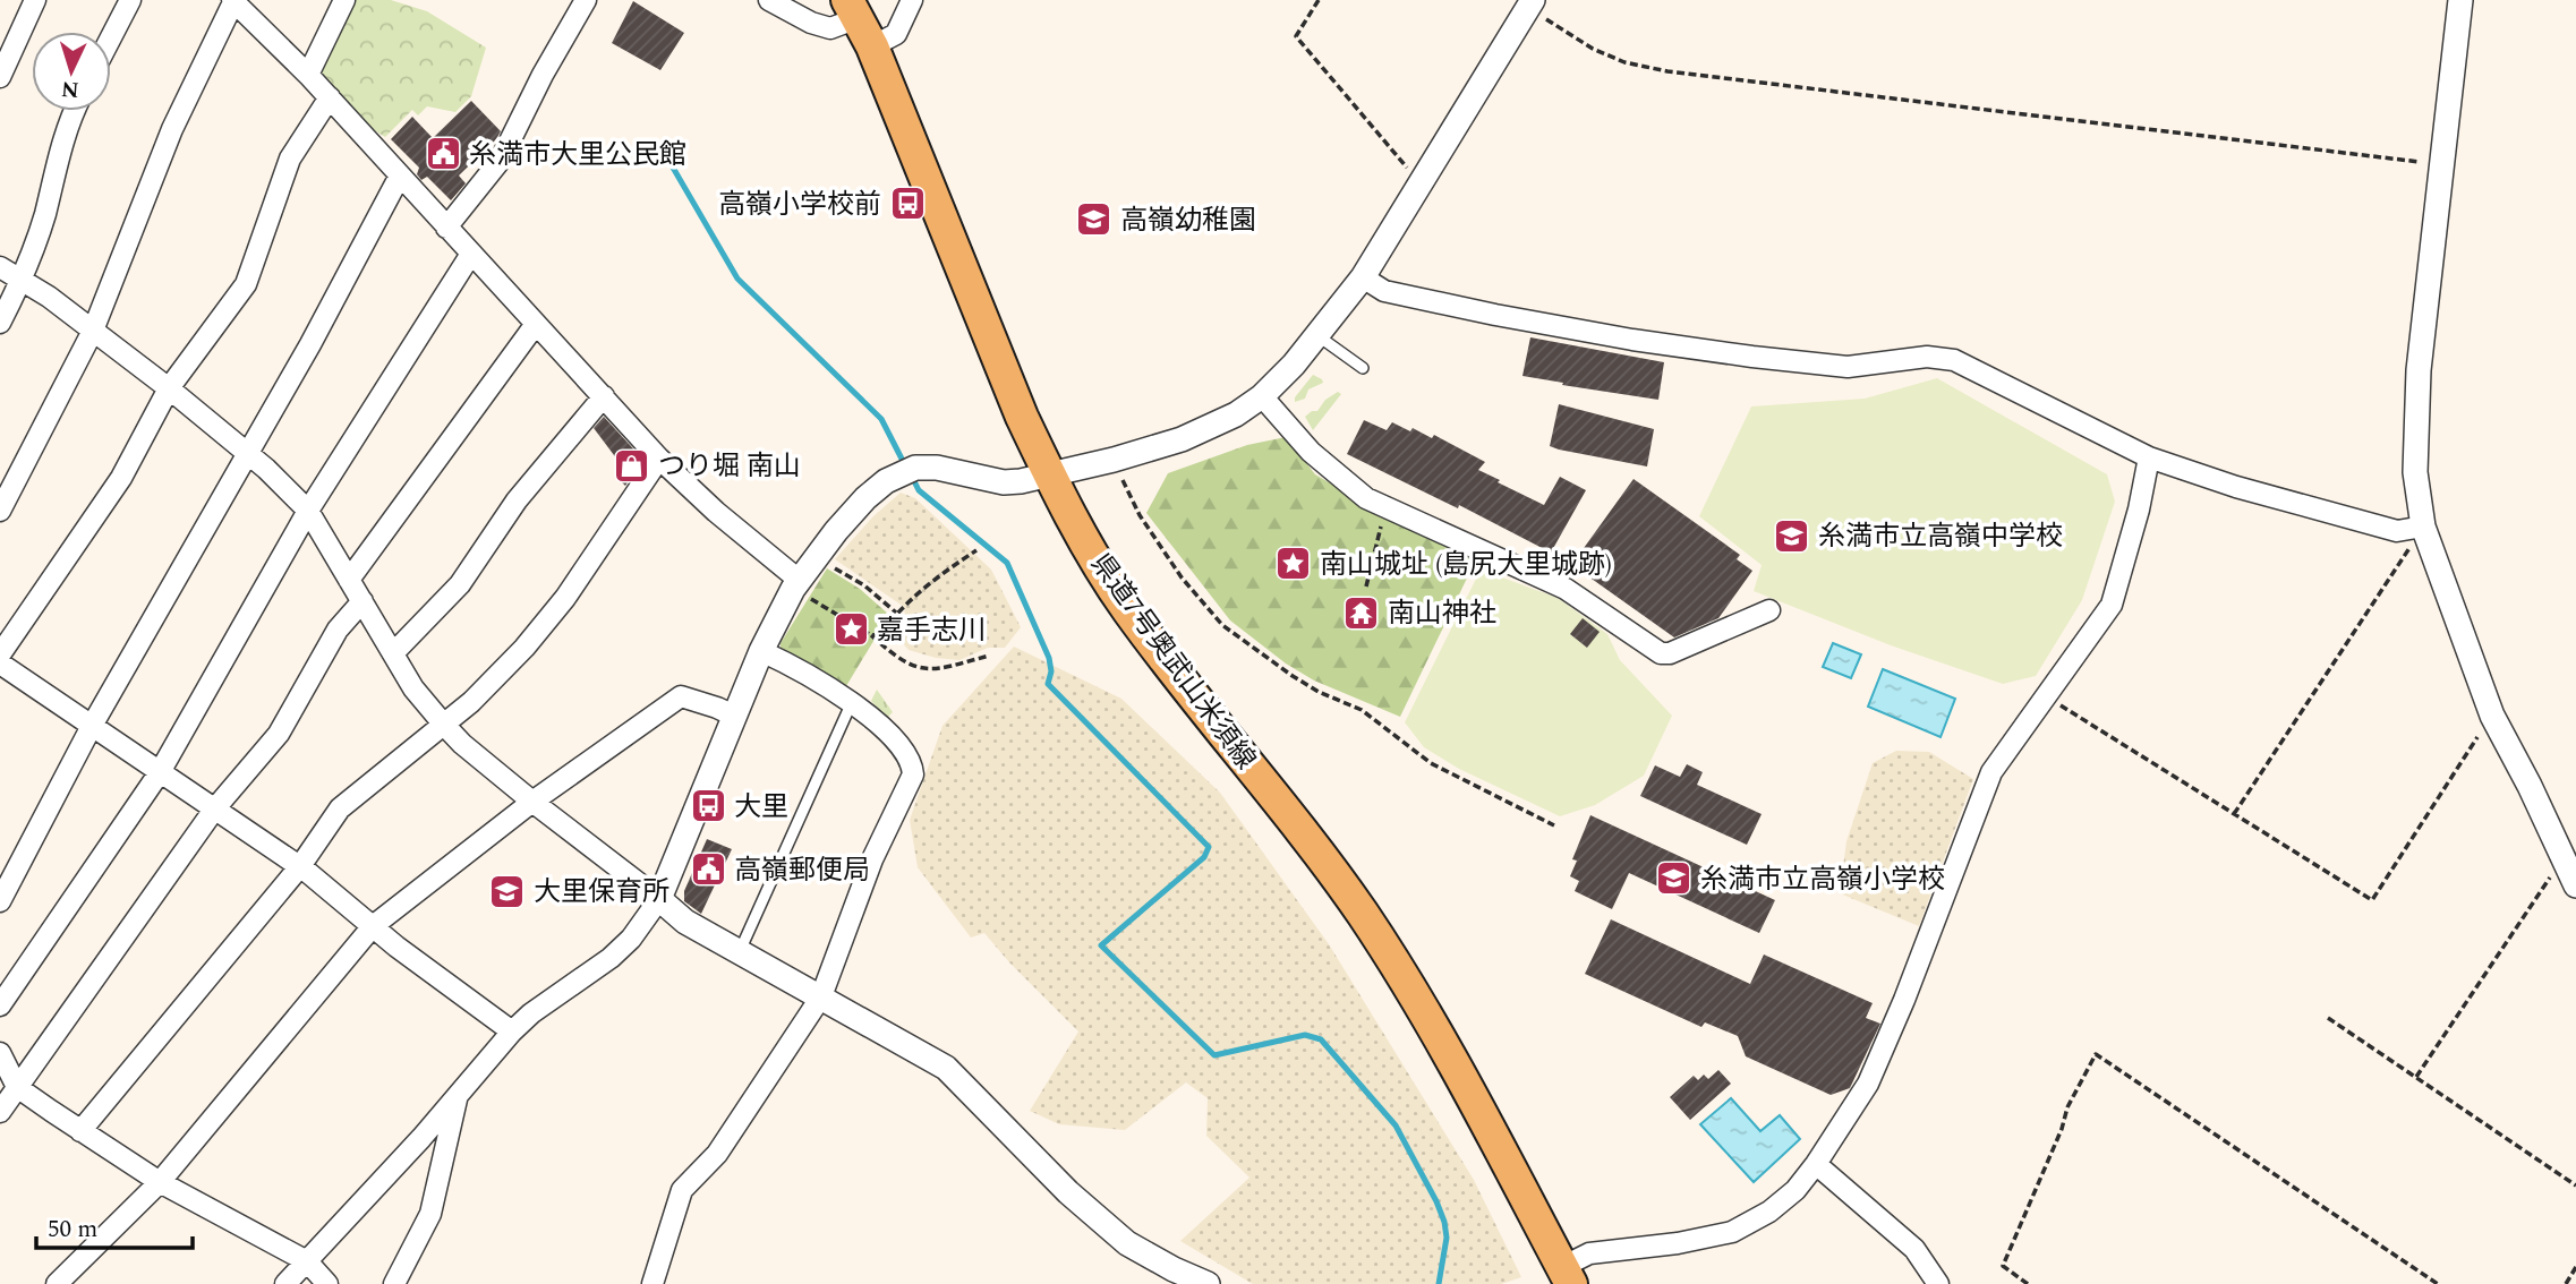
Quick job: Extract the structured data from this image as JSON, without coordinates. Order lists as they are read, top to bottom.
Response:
{
  "streets": {
    "main road": ["県道7号奥武山米須線"]
  },
  "places": {
    "public building": ["糸満市大里公民館", "高嶺郵便局"],
    "bus stop": ["高嶺小学校前", "大里"],
    "school or university": [
      "高嶺幼稚園",
      "糸満市立高嶺中学校",
      "糸満市立高嶺小学校",
      "大里保育所"
    ],
    "shop": ["つり堀 南山"],
    "place": ["南山城址 (島尻大里城跡)", "嘉手志川"],
    "temple": ["南山神社"]
  },
  "scale_bar": "50 m",
  "north": "bottom"
}
